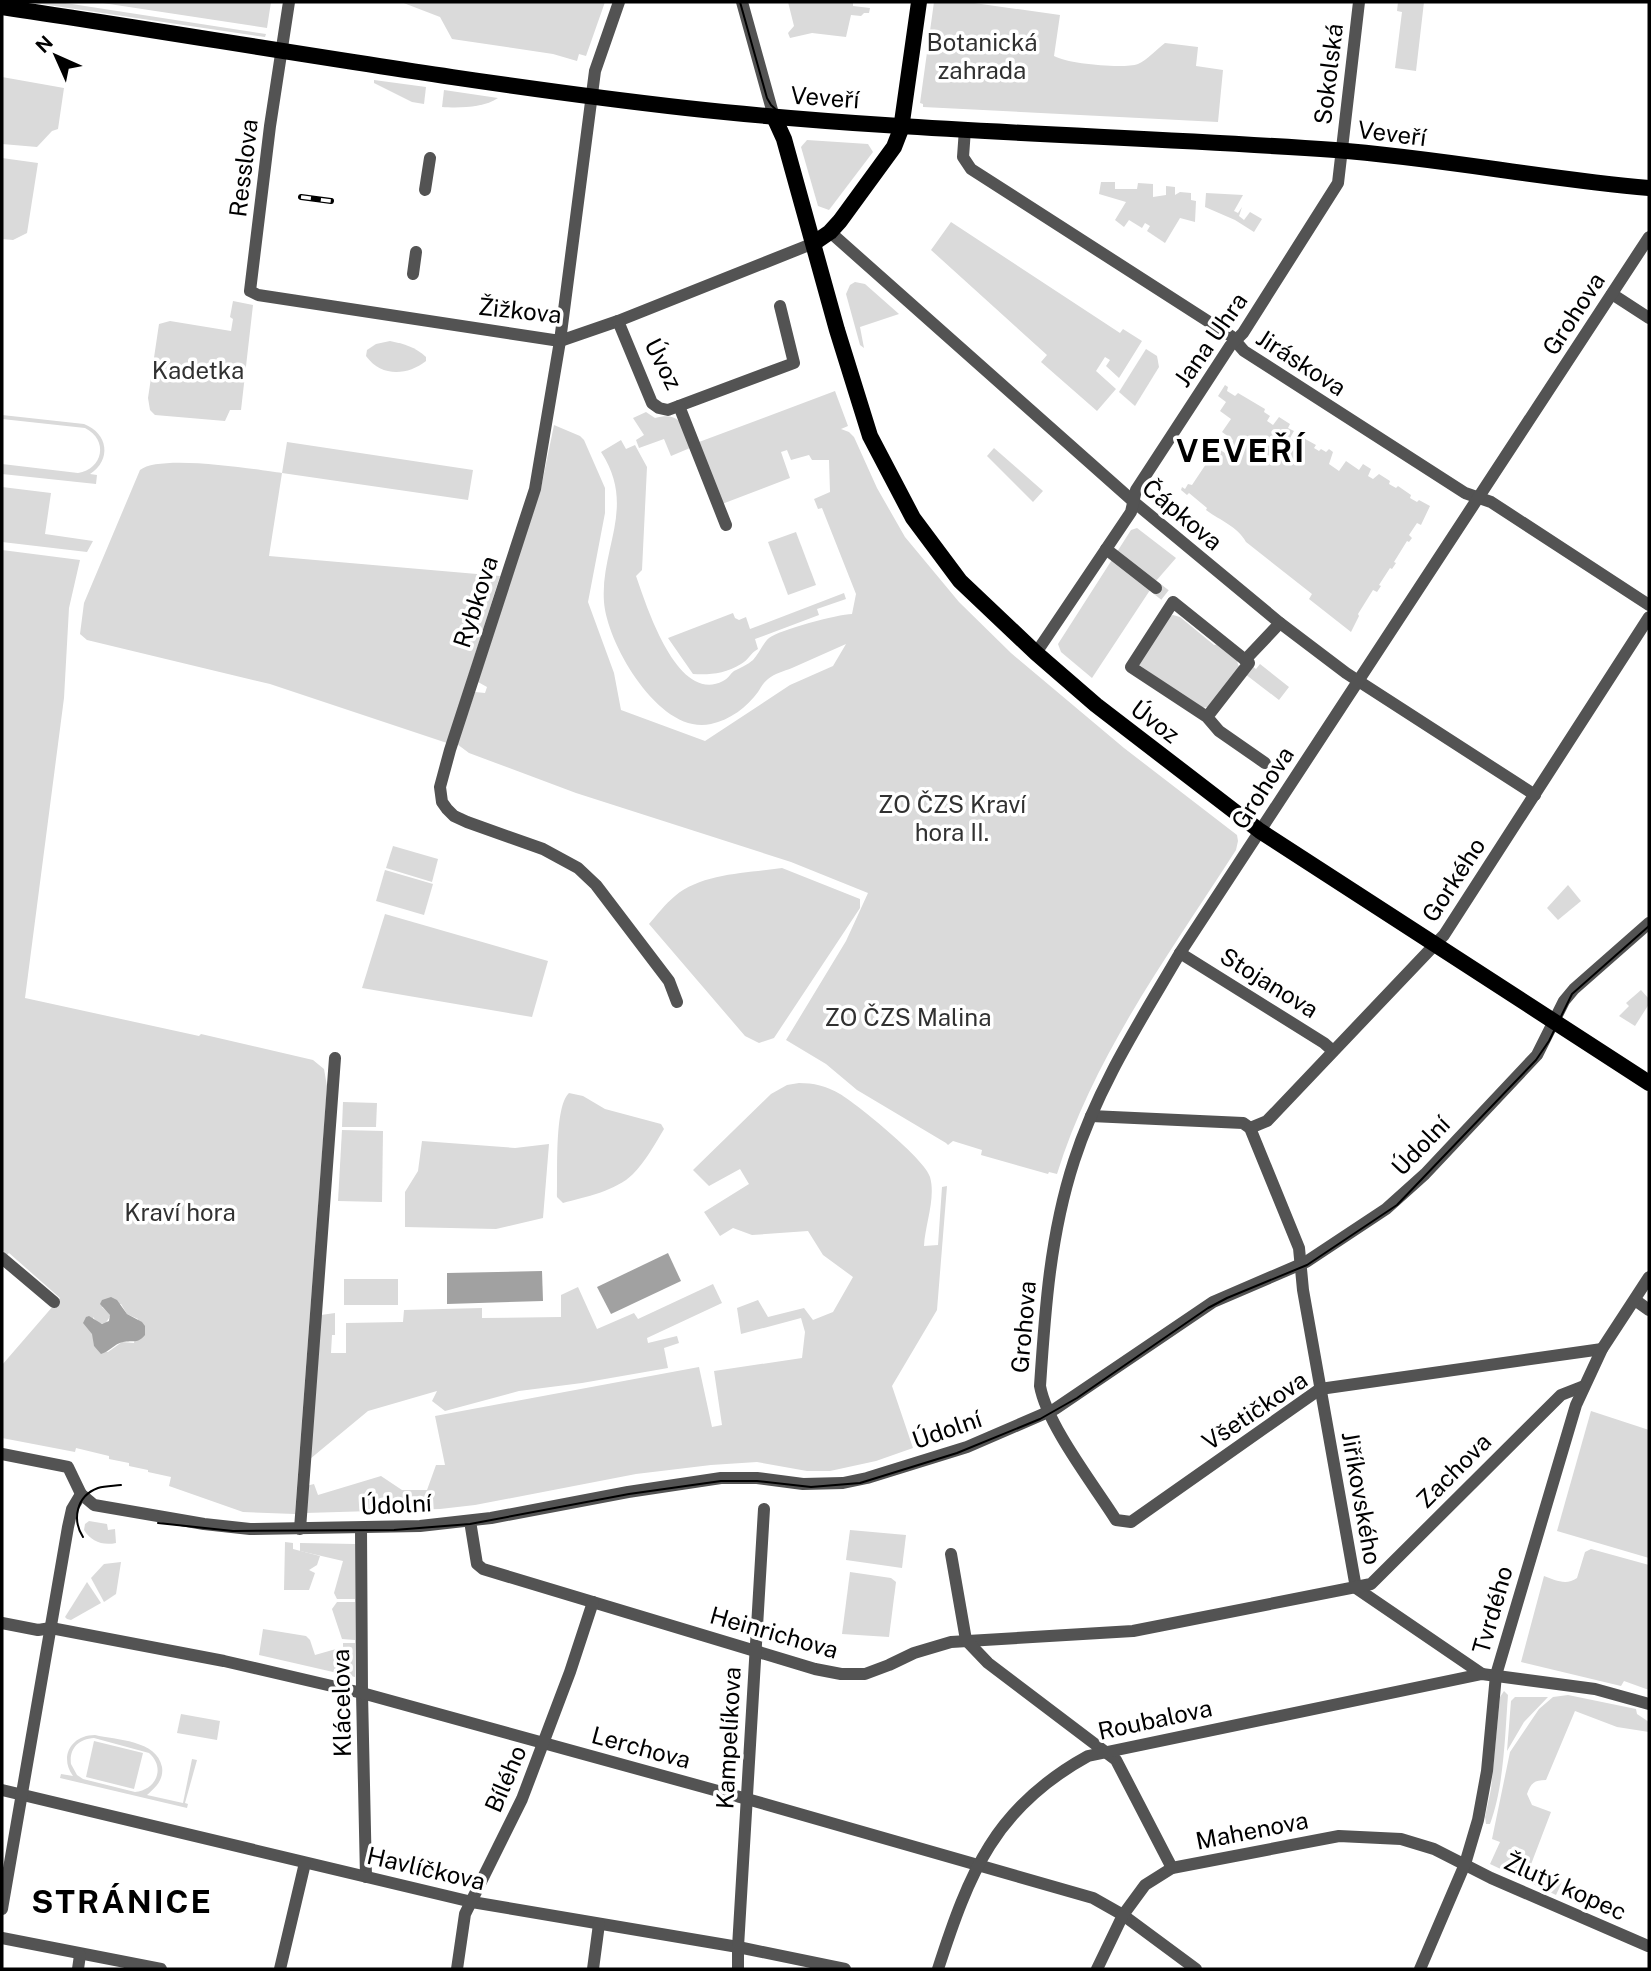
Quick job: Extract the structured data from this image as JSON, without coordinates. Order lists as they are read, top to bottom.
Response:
{
  "streets": {
    "main road": ["Veveří", "Úvoz"],
    "street": [
      "Sokolská",
      "Resslova",
      "Žižkova",
      "Grohova",
      "Jana Uhra",
      "Jiráskova",
      "Čápkova",
      "Rybkova",
      "Gorkého",
      "Stojanova",
      "Údolní",
      "Všetičkova",
      "Zachova",
      "Jiříkovského",
      "Tvrdého",
      "Heinrichova",
      "Klácelova",
      "Roubalova",
      "Kampelíkova",
      "Lerchova",
      "Bílého",
      "Mahenova",
      "Havlíčkova",
      "Žlutý kopec"
    ]
  },
  "crossings": [
    ["Sokolská", "Veveří"],
    ["Sokolská", "Jana Uhra"],
    ["Veveří", "Resslova"],
    ["Veveří", "Jana Uhra"],
    ["Veveří", "Jiráskova"],
    ["Veveří", "Úvoz"],
    ["Veveří", "Rybkova"],
    ["Resslova", "Žižkova"],
    ["Žižkova", "Úvoz"],
    ["Žižkova", "Rybkova"],
    ["Grohova", "Jiráskova"],
    ["Grohova", "Úvoz"],
    ["Grohova", "Čápkova"],
    ["Grohova", "Stojanova"],
    ["Grohova", "Údolní"],
    ["Grohova", "Všetičkova"],
    ["Jana Uhra", "Jiráskova"],
    ["Jana Uhra", "Úvoz"],
    ["Jana Uhra", "Čápkova"],
    ["Úvoz", "Gorkého"],
    ["Úvoz", "Údolní"],
    ["Čápkova", "Gorkého"],
    ["Gorkého", "Stojanova"],
    ["Gorkého", "Jiříkovského"],
    ["Údolní", "Všetičkova"],
    ["Údolní", "Jiříkovského"],
    ["Údolní", "Heinrichova"],
    ["Údolní", "Klácelova"],
    ["Všetičkova", "Jiříkovského"],
    ["Všetičkova", "Tvrdého"],
    ["Zachova", "Jiříkovského"],
    ["Zachova", "Tvrdého"],
    ["Zachova", "Heinrichova"],
    ["Jiříkovského", "Heinrichova"],
    ["Jiříkovského", "Roubalova"],
    ["Tvrdého", "Roubalova"],
    ["Tvrdého", "Mahenova"],
    ["Tvrdého", "Žlutý kopec"],
    ["Heinrichova", "Kampelíkova"],
    ["Heinrichova", "Bílého"],
    ["Klácelova", "Lerchova"],
    ["Klácelova", "Havlíčkova"],
    ["Roubalova", "Lerchova"],
    ["Kampelíkova", "Lerchova"],
    ["Kampelíkova", "Havlíčkova"],
    ["Lerchova", "Bílého"],
    ["Lerchova", "Mahenova"],
    ["Bílého", "Havlíčkova"],
    ["Mahenova", "Žlutý kopec"]
  ],
  "districts": ["VEVEŘÍ", "STRÁNICE"],
  "parks": [
    "Botanická zahrada",
    "Kadetka",
    "ZO ČZS Kraví hora II.",
    "ZO ČZS Malina",
    "Kraví hora"
  ],
  "north": "top left"
}
